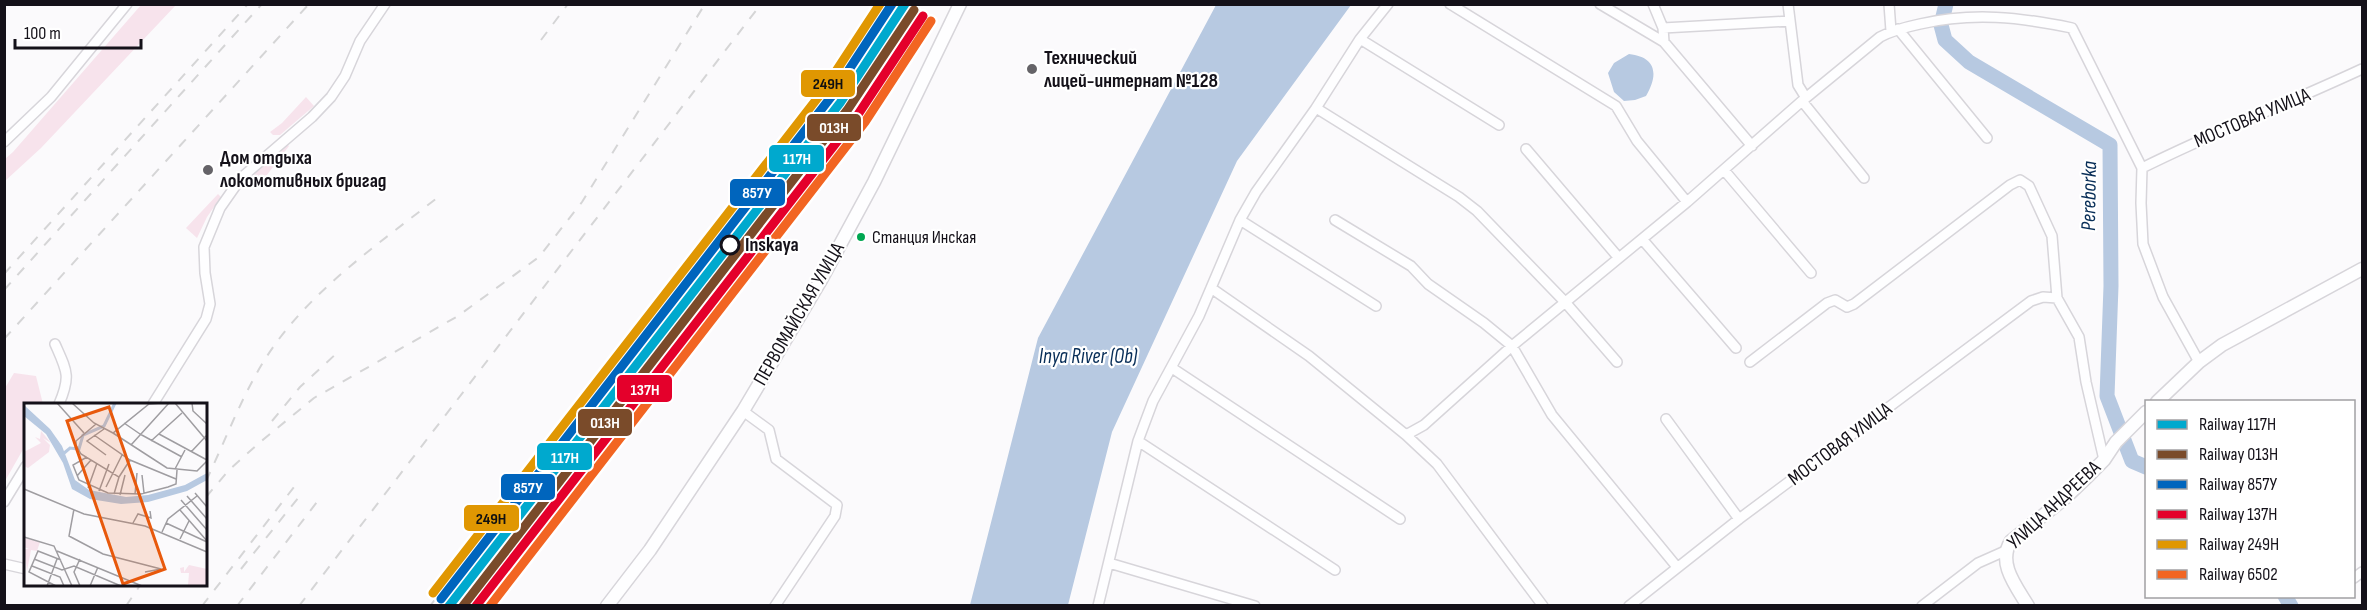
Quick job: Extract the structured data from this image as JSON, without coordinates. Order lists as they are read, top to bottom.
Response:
{
  "streets": {
    "main road": ["ПЕРВОМАЙСКАЯ УЛИЦА", "УЛИЦА АНДРЕЕВА"],
    "street": ["МОСТОВАЯ УЛИЦА"]
  },
  "water": ["Pereborka", "Inya River (Ob)"],
  "places": [
    "Технический лицей-интернат №128",
    "Дом отдыха локомотивных бригад",
    "Станция Инская",
    "Inskaya"
  ],
  "lines": [
    "rail line 117Н",
    "rail line 857У",
    "rail line 249Н",
    "rail line 013Н",
    "rail line 137Н",
    "rail line 6502"
  ],
  "legend": [
    "Railway 117Н",
    "Railway 013Н",
    "Railway 857У",
    "Railway 137Н",
    "Railway 249Н",
    "Railway 6502"
  ],
  "scale_bar": "100 m"
}
